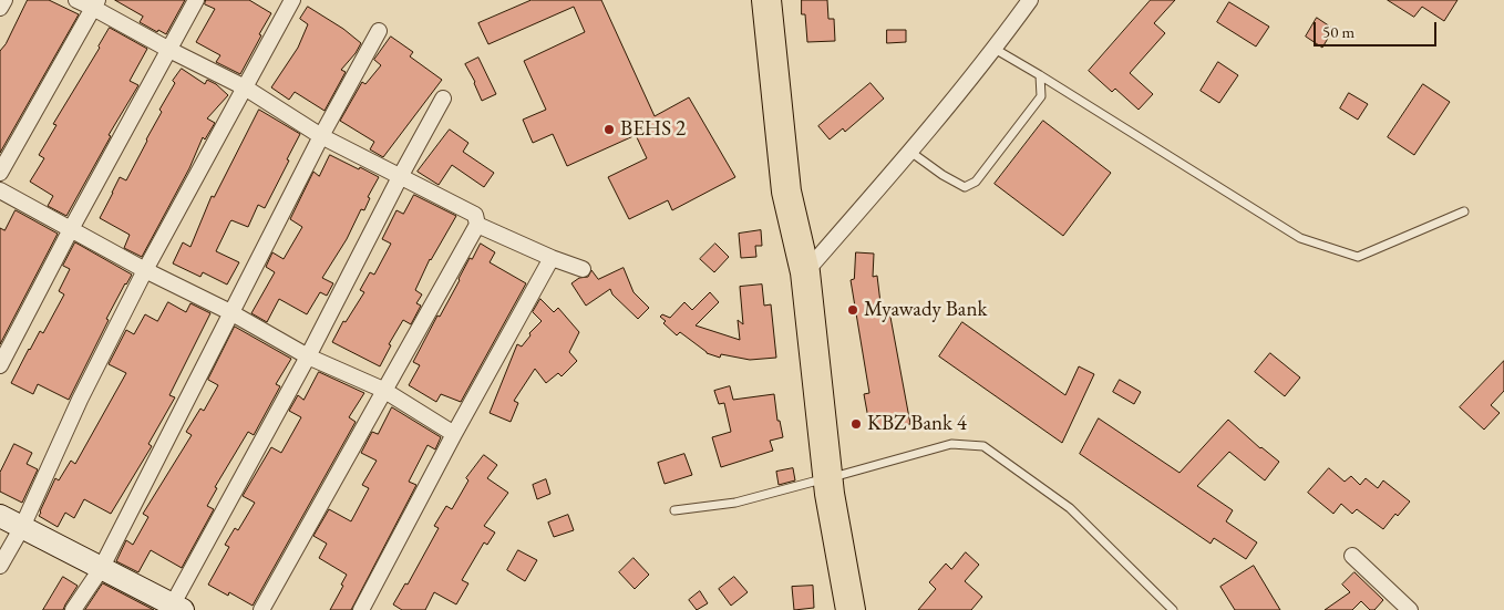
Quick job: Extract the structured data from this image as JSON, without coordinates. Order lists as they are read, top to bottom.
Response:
{
  "places": ["BEHS 2", "Myawady Bank", "KBZ Bank 4"],
  "scale_bar": "50 m"
}
